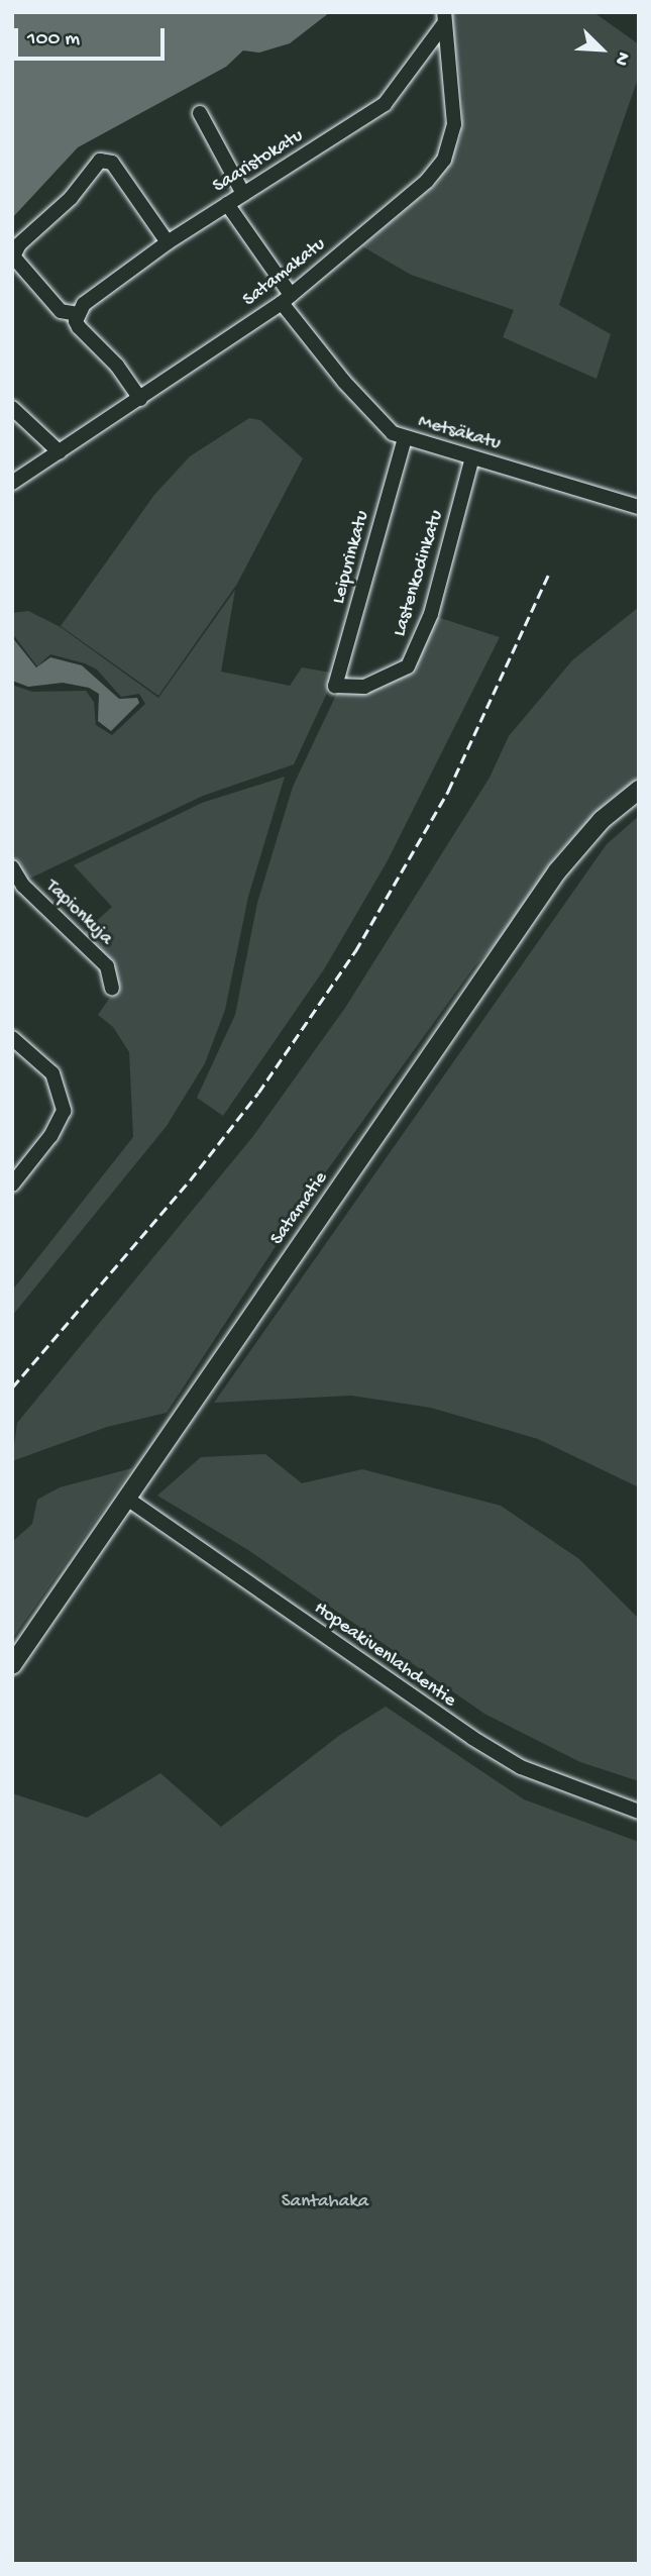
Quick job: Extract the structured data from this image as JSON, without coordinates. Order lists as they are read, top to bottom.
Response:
{
  "streets": {
    "main road": ["Satamatie"],
    "street": [
      "Saaristokatu",
      "Satamakatu",
      "Metsäkatu",
      "Leipurinkatu",
      "Lastenkodinkatu",
      "Tapionkuja",
      "Hopeakivenlahdentie"
    ]
  },
  "crossings": [
    ["Saaristokatu", "Satamakatu"],
    ["Saaristokatu", "Metsäkatu"],
    ["Satamakatu", "Metsäkatu"],
    ["Metsäkatu", "Leipurinkatu"],
    ["Metsäkatu", "Lastenkodinkatu"],
    ["Leipurinkatu", "Lastenkodinkatu"],
    ["Satamatie", "Hopeakivenlahdentie"]
  ],
  "parks": ["Santahaka"],
  "scale_bar": "100 m",
  "north": "bottom right"
}
